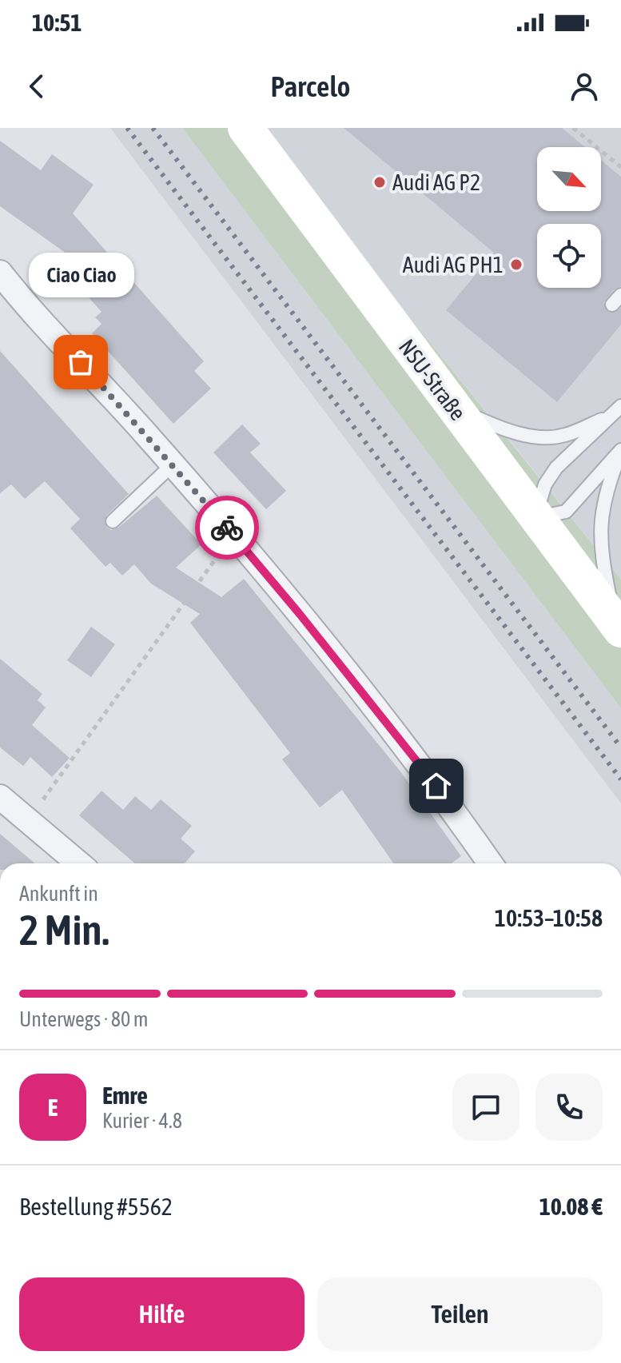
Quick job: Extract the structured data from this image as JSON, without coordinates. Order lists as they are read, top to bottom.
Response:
{
  "streets": {
    "main road": ["NSU-Straße"]
  },
  "places": ["Audi AG P2", "Audi AG PH1", "Ciao Ciao"],
  "north": "bottom right",
  "page": {
    "status": "10:51",
    "header": "Parcelo",
    "bubble": "Ciao Ciao",
    "heading": ["2 Min.", "Ankunft in", "10:53–10:58"],
    "panel": [
      "Emre",
      "Kurier · 4.8",
      "Bestellung #5562",
      "10.08 €"
    ],
    "bar": "Unterwegs · 80 m",
    "round": "E",
    "buttons": ["Hilfe", "Teilen"]
  }
}
